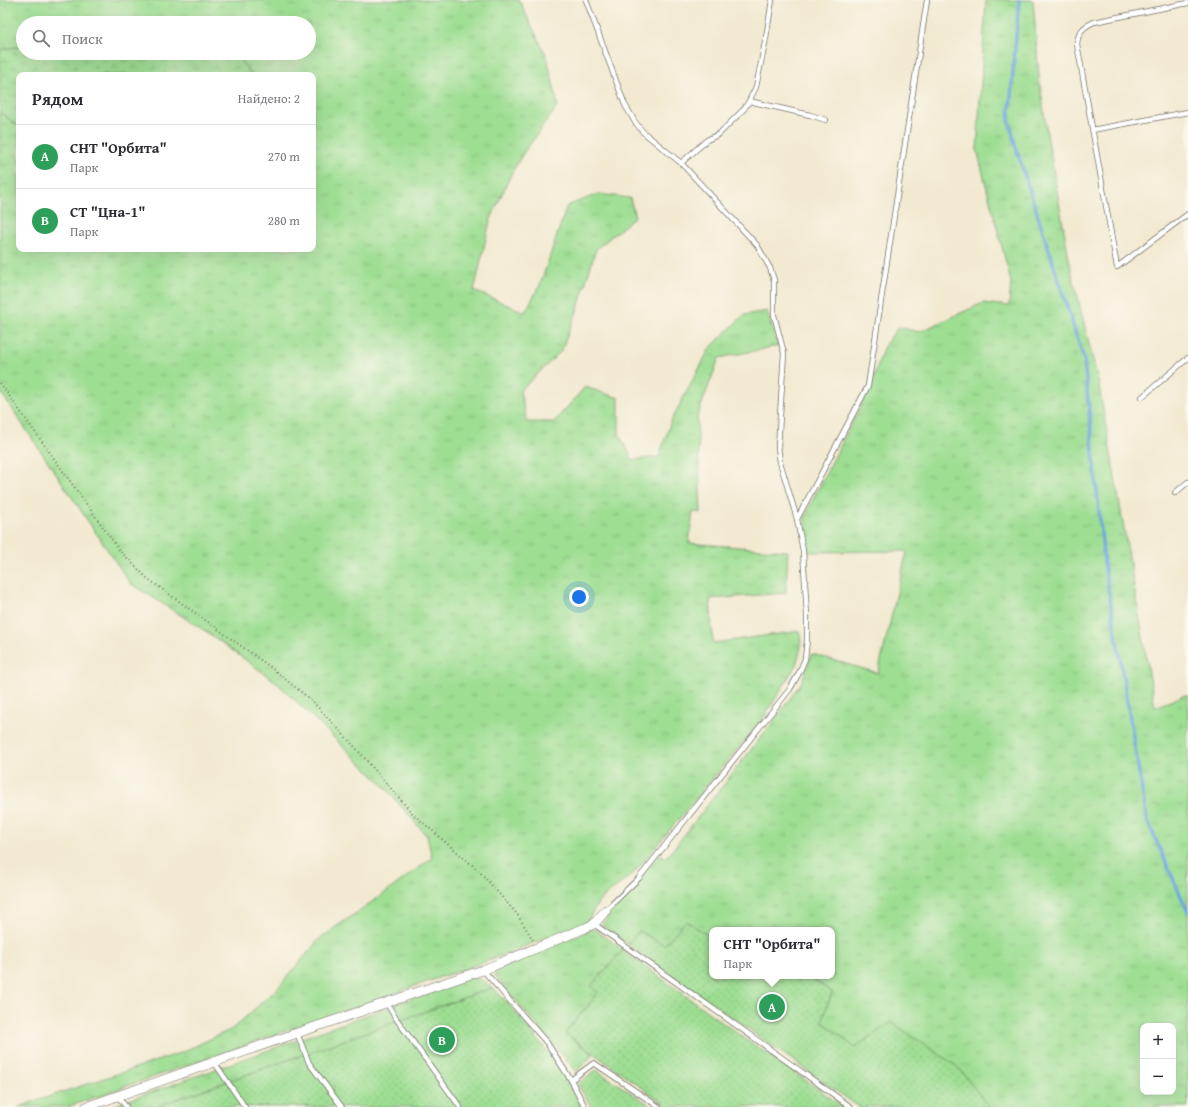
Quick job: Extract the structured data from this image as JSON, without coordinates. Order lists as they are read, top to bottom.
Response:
{
  "page": {
    "search": "Поиск",
    "heading": ["Рядом", "Найдено: 2"],
    "list": [
      {
        "mark": "A",
        "name": "CНТ \"Орбита\"",
        "note": "Парк",
        "value": "270 m"
      },
      {
        "mark": "B",
        "name": "СТ \"Цна-1\"",
        "note": "Парк",
        "value": "280 m"
      }
    ],
    "popup": ["CНТ \"Орбита\"", "Парк"],
    "pins": ["A", "B"],
    "map_buttons": ["+", "−"]
  }
}
